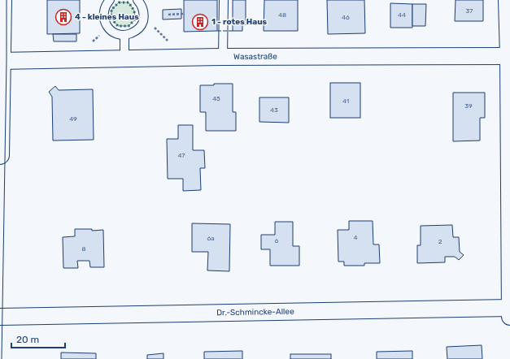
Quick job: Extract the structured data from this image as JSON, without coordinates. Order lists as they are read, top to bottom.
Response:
{
  "streets": {
    "street": ["Wasastraße", "Dr.-Schmincke-Allee"]
  },
  "places": {
    "building": ["4 - kleines Haus", "1 - rotes Haus"]
  },
  "house_numbers": [
    "37",
    "48",
    "44",
    "46",
    "45",
    "41",
    "39",
    "43",
    "49",
    "47",
    "4",
    "6a",
    "6",
    "2",
    "8"
  ],
  "scale_bar": "20 m"
}
